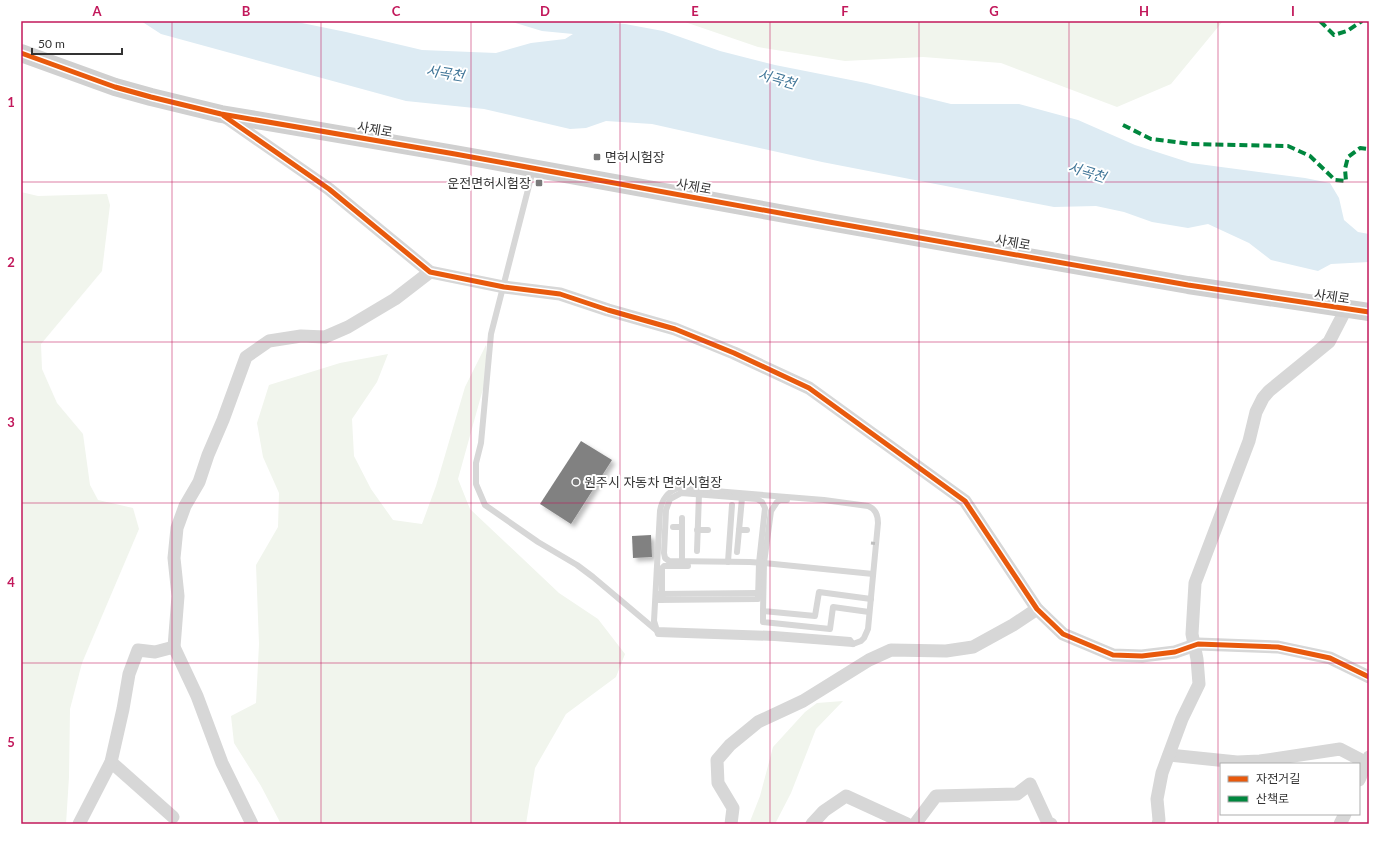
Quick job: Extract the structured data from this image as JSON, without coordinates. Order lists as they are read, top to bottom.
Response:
{
  "streets": {
    "street": ["사제로"]
  },
  "water": ["서곡천"],
  "places": {
    "transit": ["면허시험장", "운전면허시험장"],
    "other": ["원주시 자동차 면허시험장"]
  },
  "legend": ["자전거길", "산책로"],
  "scale_bar": "50 m",
  "grid": {
    "columns": [
      "A",
      "B",
      "C",
      "D",
      "E",
      "F",
      "G",
      "H",
      "I"
    ],
    "rows": [
      "1",
      "2",
      "3",
      "4",
      "5"
    ]
  }
}
